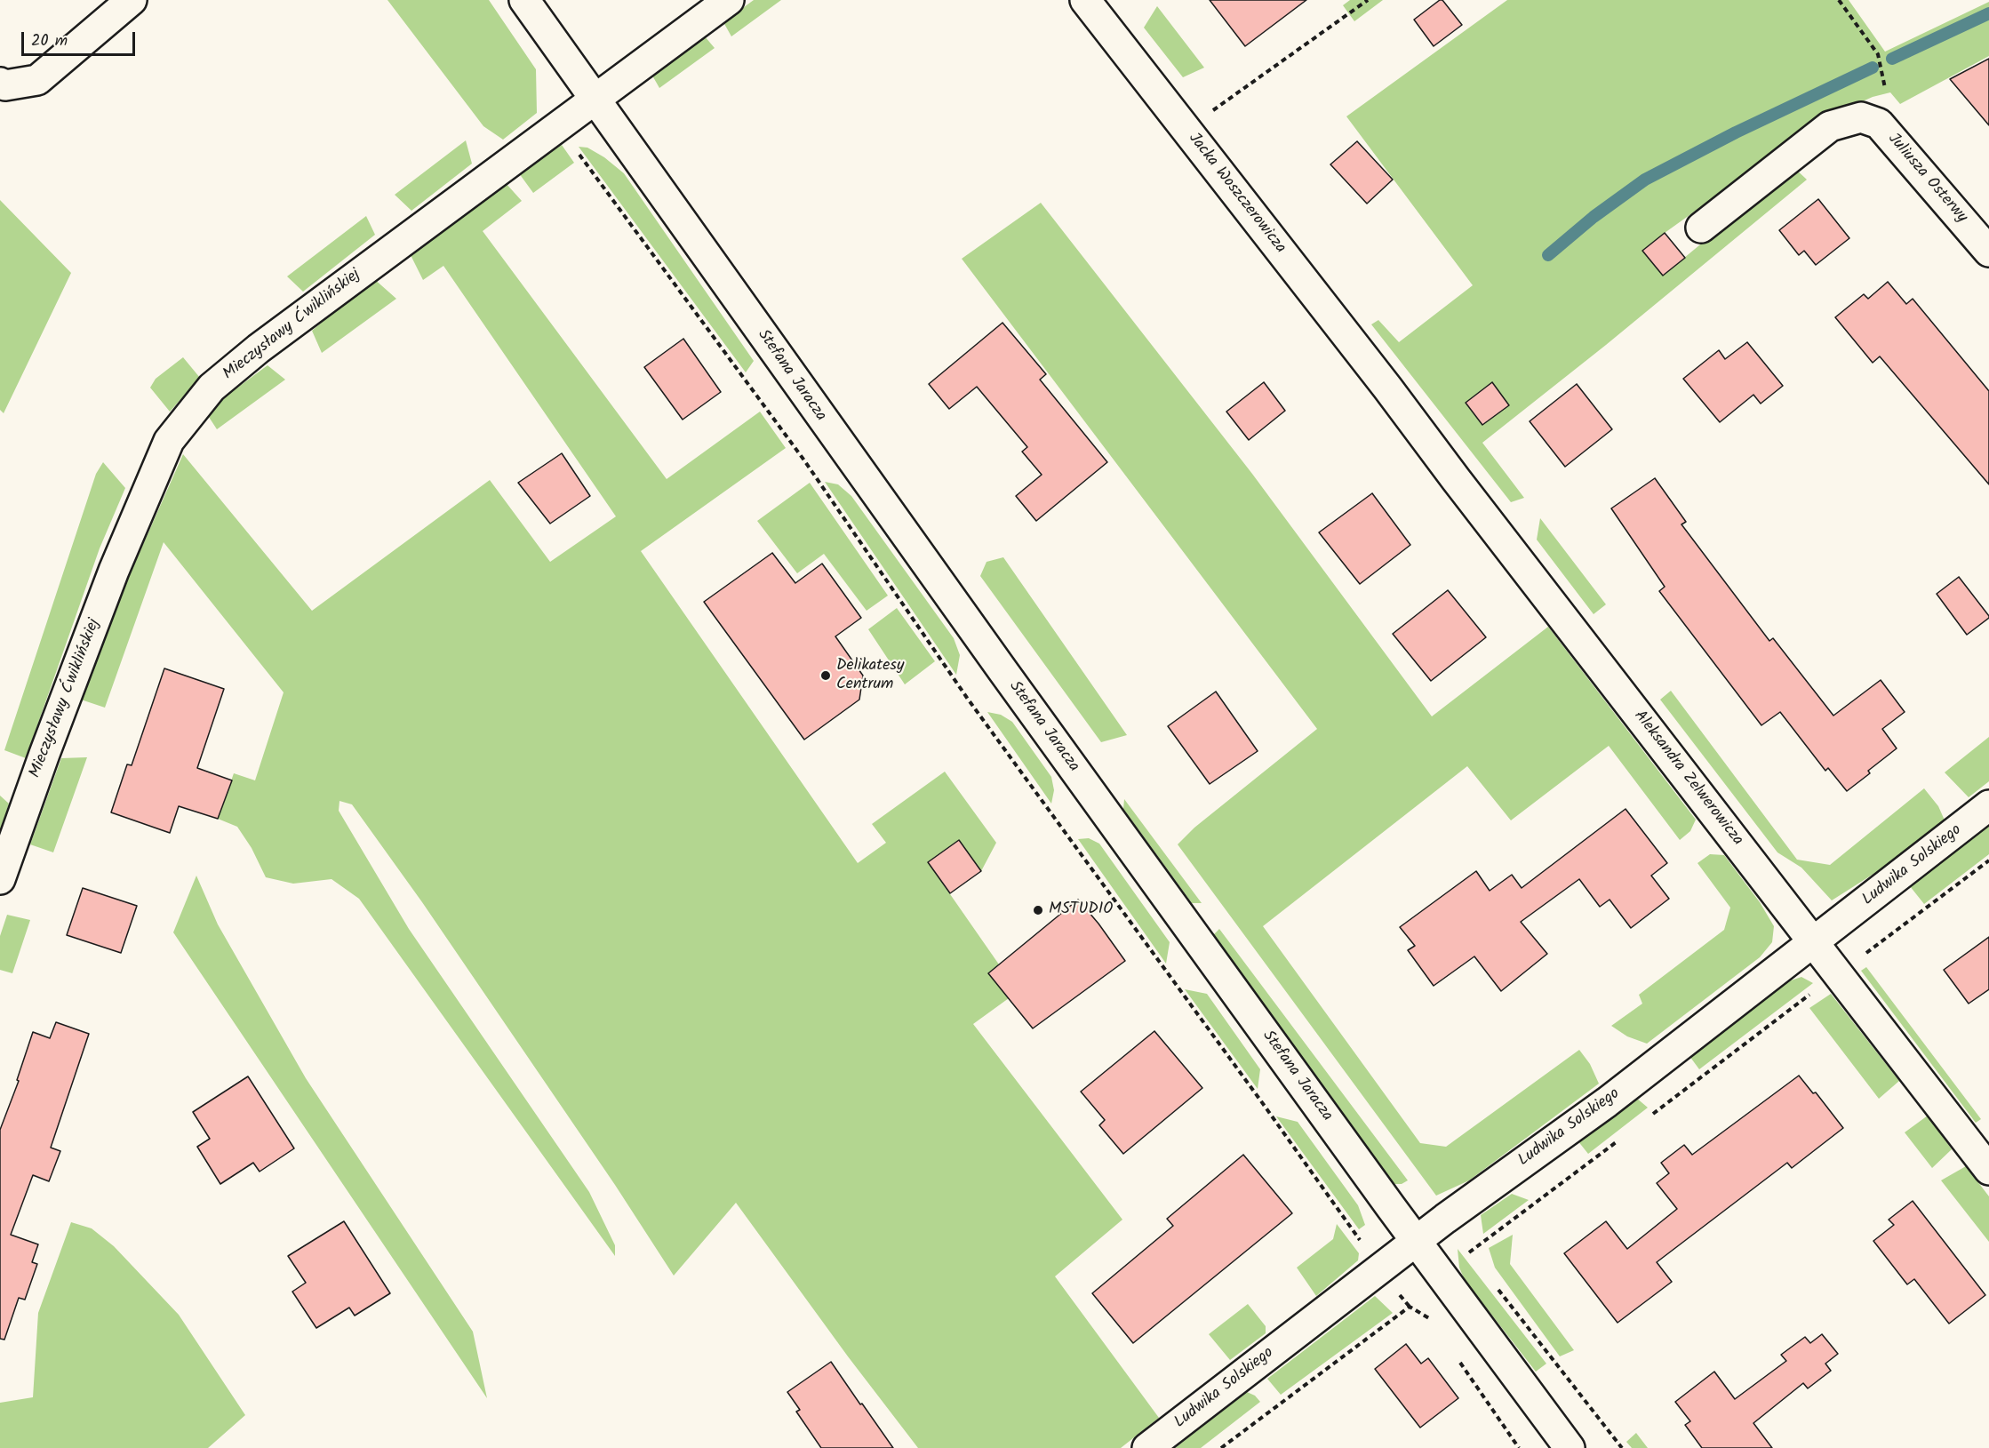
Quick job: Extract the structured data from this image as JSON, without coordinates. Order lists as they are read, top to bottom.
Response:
{
  "streets": {
    "street": [
      "Juliusza Osterwy",
      "Jacka Woszczerowicza",
      "Mieczysławy Ćwiklińskiej",
      "Stefana Jaracza",
      "Aleksandra Zelwerowicza",
      "Ludwika Solskiego"
    ]
  },
  "crossings": [
    ["Jacka Woszczerowicza", "Aleksandra Zelwerowicza"],
    ["Mieczysławy Ćwiklińskiej", "Stefana Jaracza"],
    ["Stefana Jaracza", "Ludwika Solskiego"],
    ["Aleksandra Zelwerowicza", "Ludwika Solskiego"]
  ],
  "places": ["Delikatesy Centrum", "MSTUDIO"],
  "scale_bar": "20 m"
}
